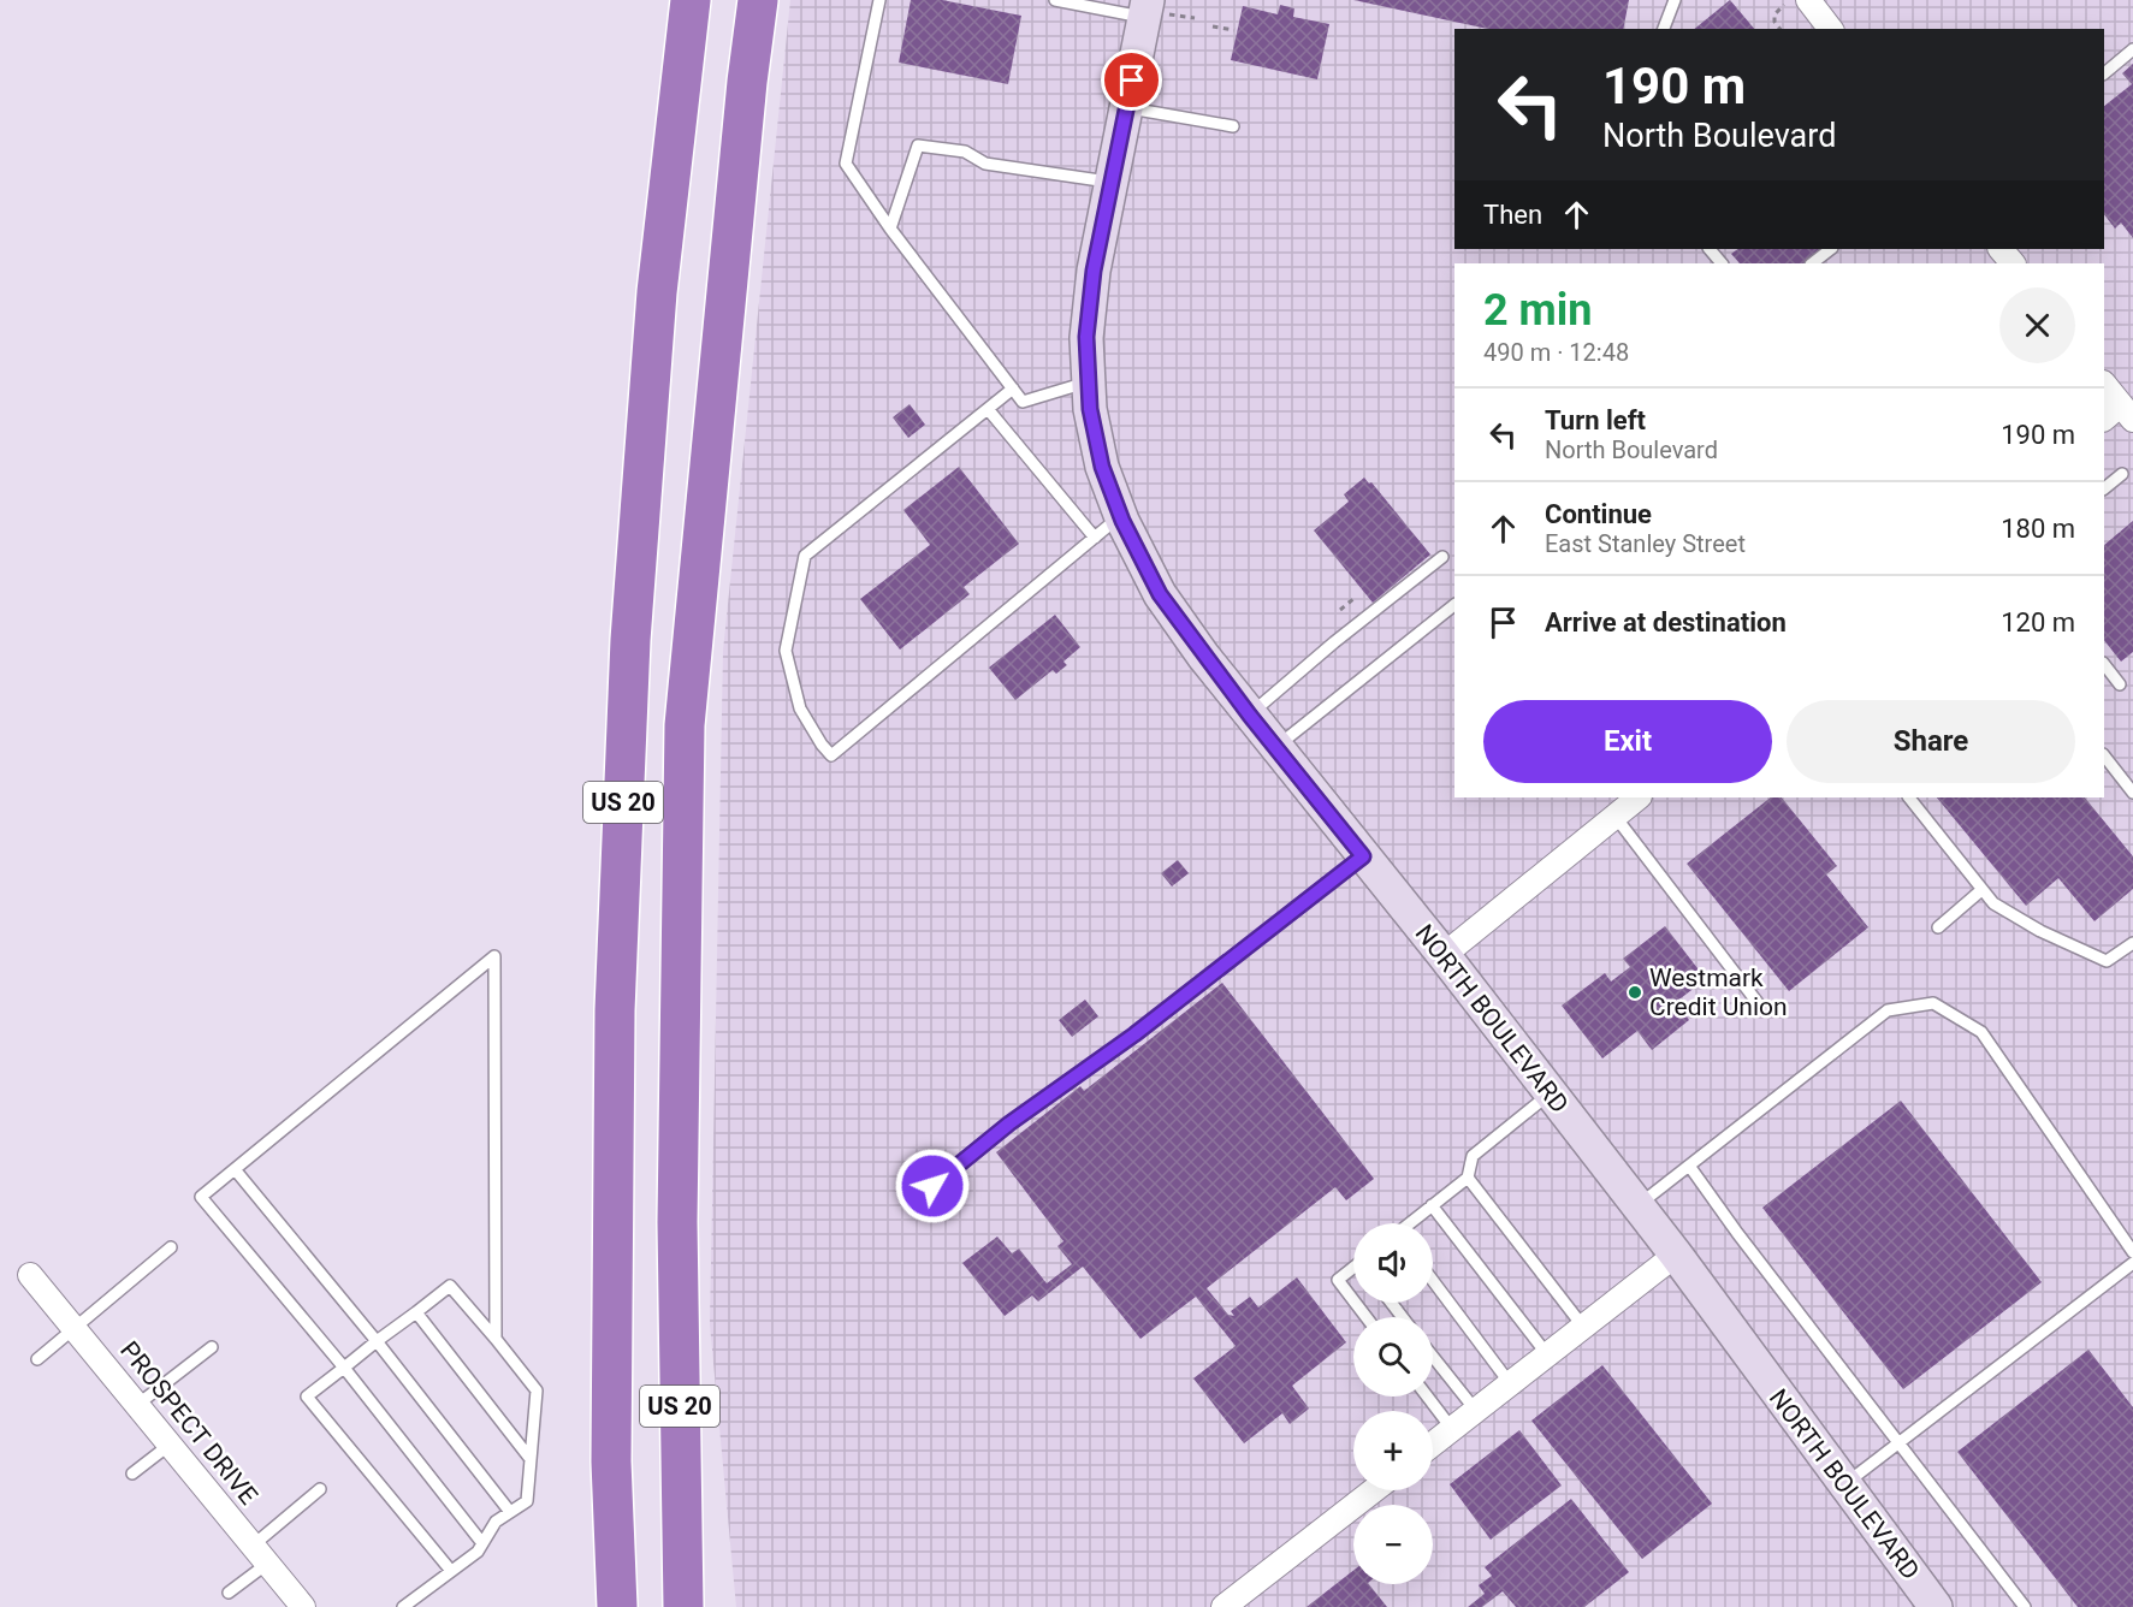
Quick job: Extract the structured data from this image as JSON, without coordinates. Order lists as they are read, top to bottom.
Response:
{
  "streets": {
    "highway": ["US 20"],
    "street": ["NORTH BOULEVARD", "PROSPECT DRIVE"]
  },
  "places": ["Westmark Credit Union"],
  "page": {
    "turn": ["190 m", "North Boulevard"],
    "then": "Then",
    "heading": ["2 min", "490 m · 12:48"],
    "list": [
      {
        "name": "Turn left",
        "note": "North Boulevard",
        "value": "190 m"
      },
      {
        "name": "Continue",
        "note": "East Stanley Street",
        "value": "180 m"
      },
      {
        "name": "Arrive at destination",
        "value": "120 m"
      }
    ],
    "buttons": ["Exit", "Share"],
    "map_buttons": ["+", "−"]
  }
}
